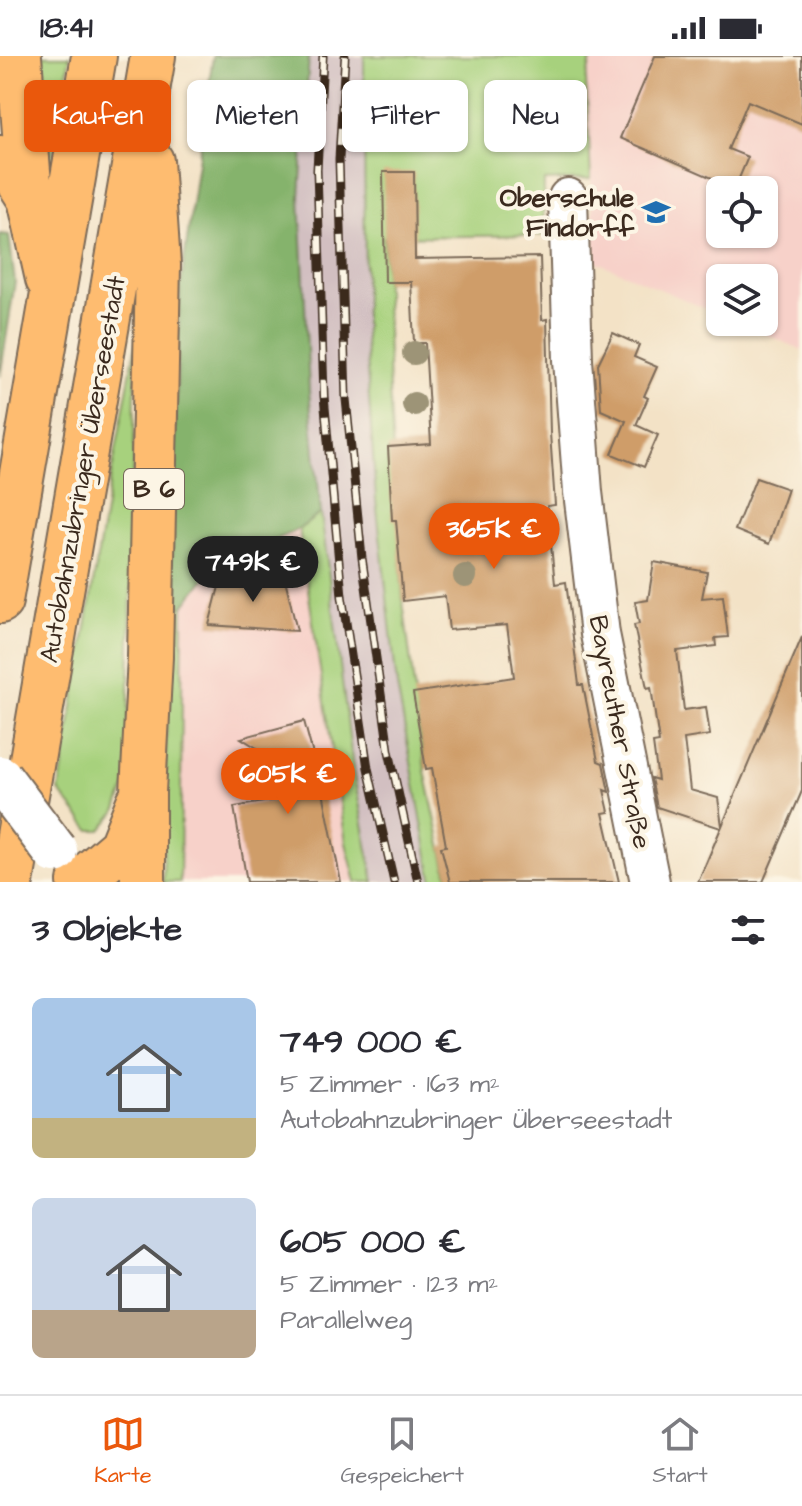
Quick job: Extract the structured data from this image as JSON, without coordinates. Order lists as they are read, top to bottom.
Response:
{
  "streets": {
    "highway": ["Autobahnzubringer Überseestadt", "B 6"],
    "street": ["Bayreuther Straße"]
  },
  "crossings": [
    ["Autobahnzubringer Überseestadt", "B 6"]
  ],
  "places": {
    "school or university": ["Oberschule Findorff"]
  },
  "page": {
    "status": "18:41",
    "chip": [
      "Kaufen",
      "Mieten",
      "Filter",
      "Neu"
    ],
    "price": ["365K €", "749K €", "605K €"],
    "heading": "3 Objekte",
    "list": [
      {
        "name": "749 000 €",
        "note": "5 Zimmer · 163 m² · Autobahnzubringer Überseestadt"
      },
      {
        "name": "605 000 €",
        "note": "5 Zimmer · 123 m² · Parallelweg"
      }
    ],
    "tabs": ["Karte", "Gespeichert", "Start"]
  }
}
